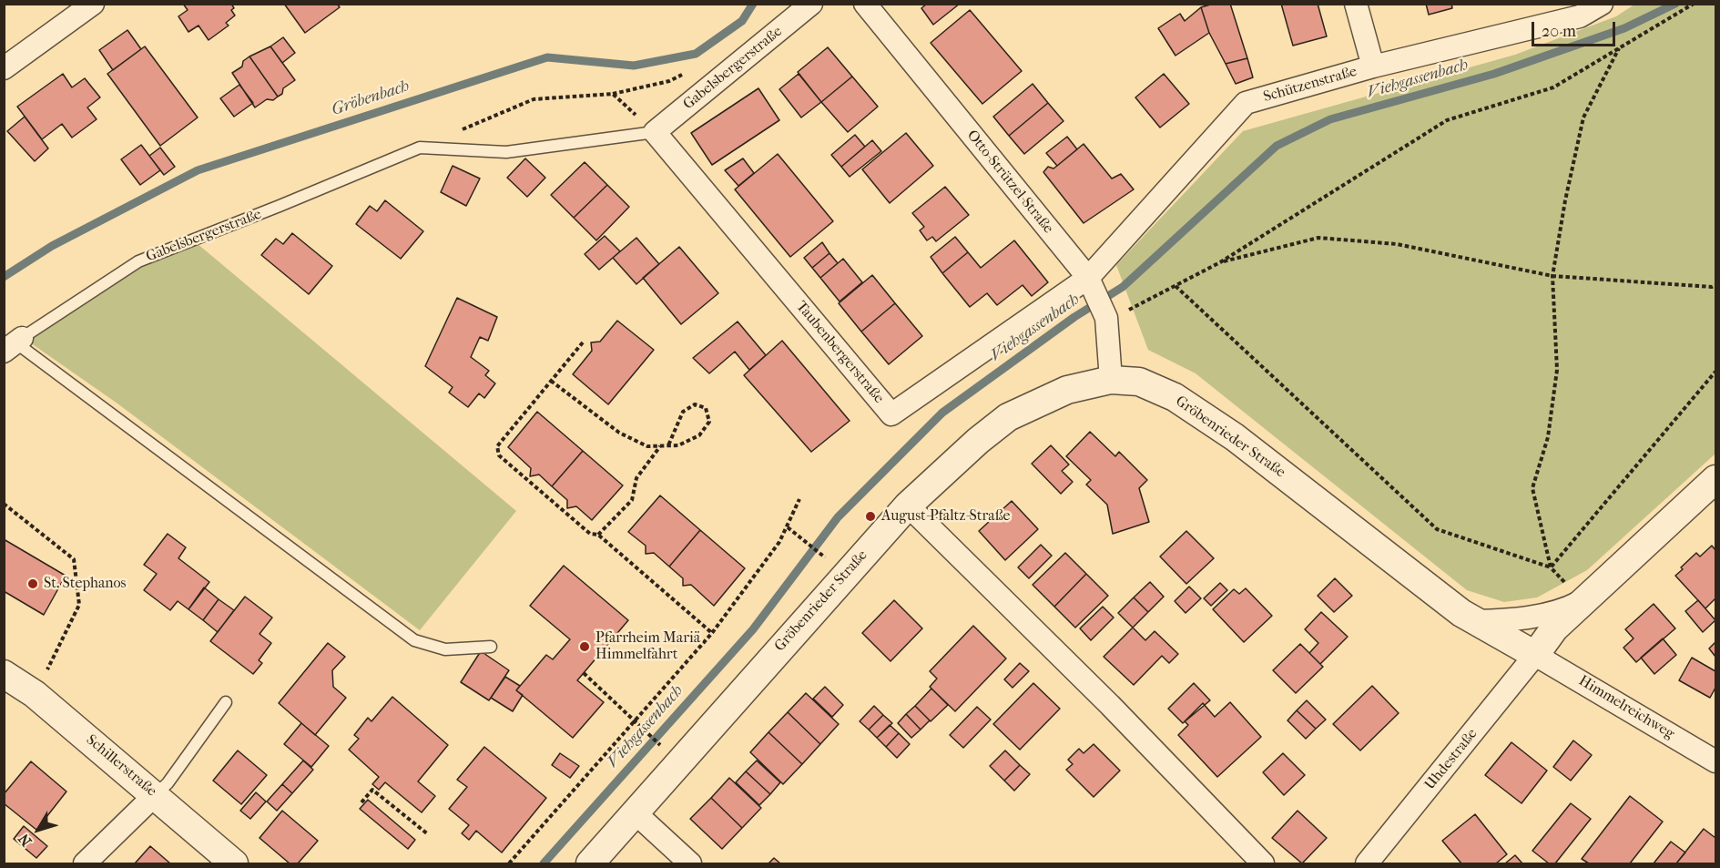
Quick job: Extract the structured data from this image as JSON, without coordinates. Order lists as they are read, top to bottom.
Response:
{
  "streets": {
    "street": [
      "Gabelsbergerstraße",
      "Schützenstraße",
      "Otto-Strützel-Straße",
      "Taubenbergerstraße",
      "Gröbenrieder Straße",
      "Himmelreichweg",
      "Uhdestraße",
      "Schillerstraße"
    ]
  },
  "crossings": [
    ["Gabelsbergerstraße", "Taubenbergerstraße"],
    ["Schützenstraße", "Otto-Strützel-Straße"],
    ["Schützenstraße", "Taubenbergerstraße"],
    ["Otto-Strützel-Straße", "Taubenbergerstraße"],
    ["Otto-Strützel-Straße", "Gröbenrieder Straße"],
    ["Gröbenrieder Straße", "Himmelreichweg"],
    ["Gröbenrieder Straße", "Uhdestraße"],
    ["Himmelreichweg", "Uhdestraße"]
  ],
  "water": ["Viehgassenbach", "Gröbenbach"],
  "places": ["August-Pfaltz-Straße", "St. Stephanos", "Pfarrheim Mariä Himmelfahrt"],
  "scale_bar": "20 m",
  "north": "bottom left"
}
